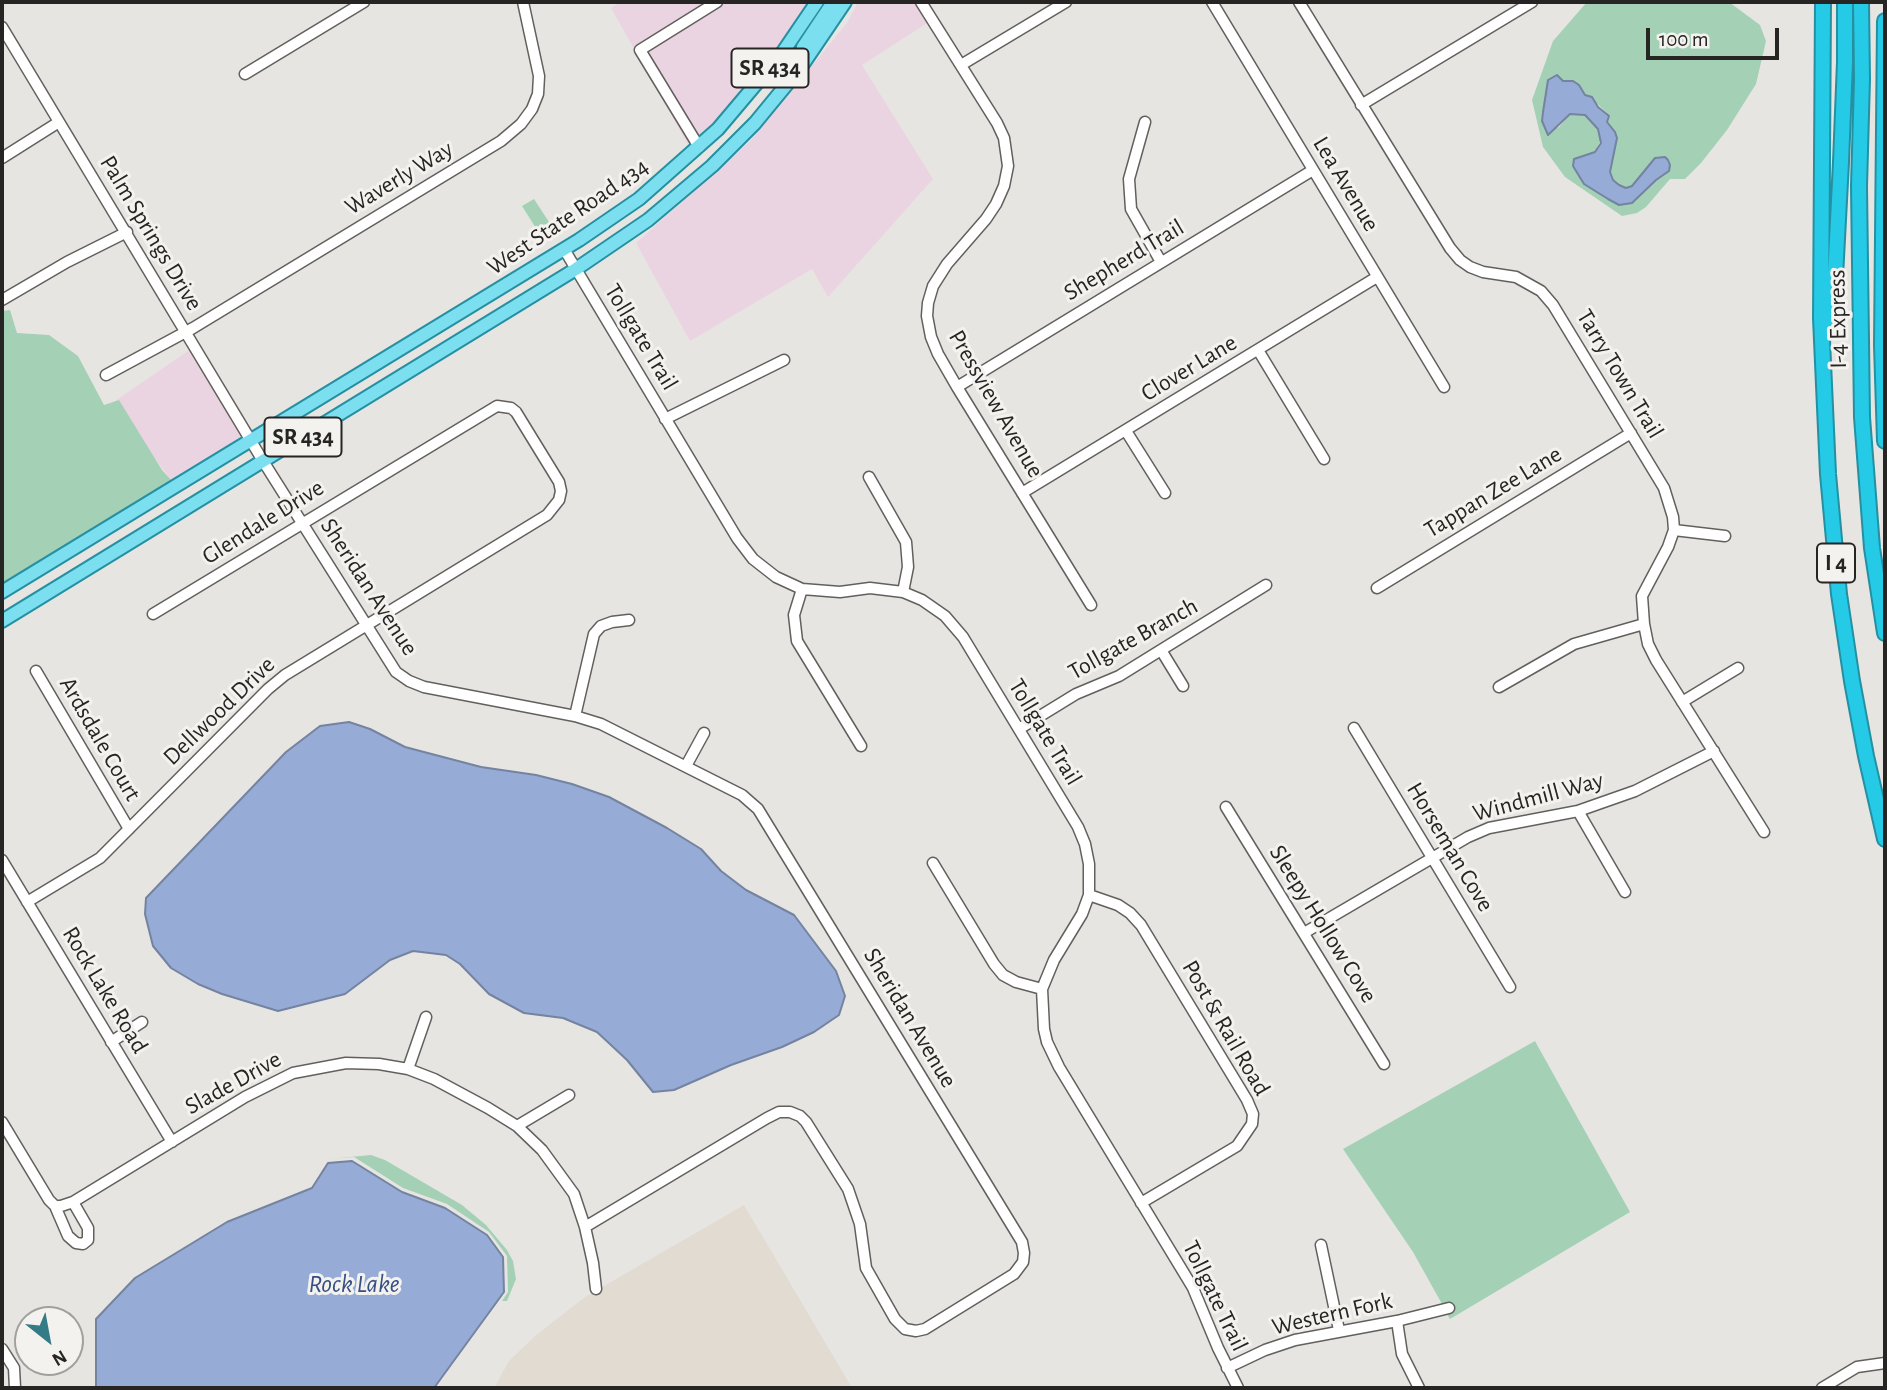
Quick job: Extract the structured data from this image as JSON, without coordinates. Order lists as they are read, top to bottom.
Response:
{
  "streets": {
    "highway": ["I-4 Express", "I 4"],
    "main road": ["SR 434", "West State Road 434"],
    "street": [
      "Waverly Way",
      "Lea Avenue",
      "Palm Springs Drive",
      "Shepherd Trail",
      "Tollgate Trail",
      "Clover Lane",
      "Tarry Town Trail",
      "Pressview Avenue",
      "Tappan Zee Lane",
      "Glendale Drive",
      "Sheridan Avenue",
      "Tollgate Branch",
      "Dellwood Drive",
      "Ardsdale Court",
      "Windmill Way",
      "Horseman Cove",
      "Sleepy Hollow Cove",
      "Rock Lake Road",
      "Post & Rail Road",
      "Slade Drive",
      "Western Fork"
    ]
  },
  "crossings": [
    ["SR 434", "West State Road 434"],
    ["SR 434", "Palm Springs Drive"],
    ["SR 434", "Tollgate Trail"],
    ["SR 434", "Sheridan Avenue"],
    ["Waverly Way", "Palm Springs Drive"],
    ["Lea Avenue", "Shepherd Trail"],
    ["Lea Avenue", "Clover Lane"],
    ["West State Road 434", "Palm Springs Drive"],
    ["West State Road 434", "Tollgate Trail"],
    ["Palm Springs Drive", "Sheridan Avenue"],
    ["Shepherd Trail", "Pressview Avenue"],
    ["I-4 Express", "I 4"],
    ["Tollgate Trail", "Tollgate Branch"],
    ["Tollgate Trail", "Post & Rail Road"],
    ["Tollgate Trail", "Western Fork"],
    ["Clover Lane", "Pressview Avenue"],
    ["Tarry Town Trail", "Tappan Zee Lane"],
    ["Glendale Drive", "Sheridan Avenue"],
    ["Glendale Drive", "Dellwood Drive"],
    ["Sheridan Avenue", "Dellwood Drive"],
    ["Sheridan Avenue", "Slade Drive"],
    ["Dellwood Drive", "Ardsdale Court"],
    ["Dellwood Drive", "Rock Lake Road"],
    ["Windmill Way", "Horseman Cove"],
    ["Windmill Way", "Sleepy Hollow Cove"],
    ["Rock Lake Road", "Slade Drive"]
  ],
  "water": ["Rock Lake"],
  "scale_bar": "100 m",
  "north": "bottom right"
}
